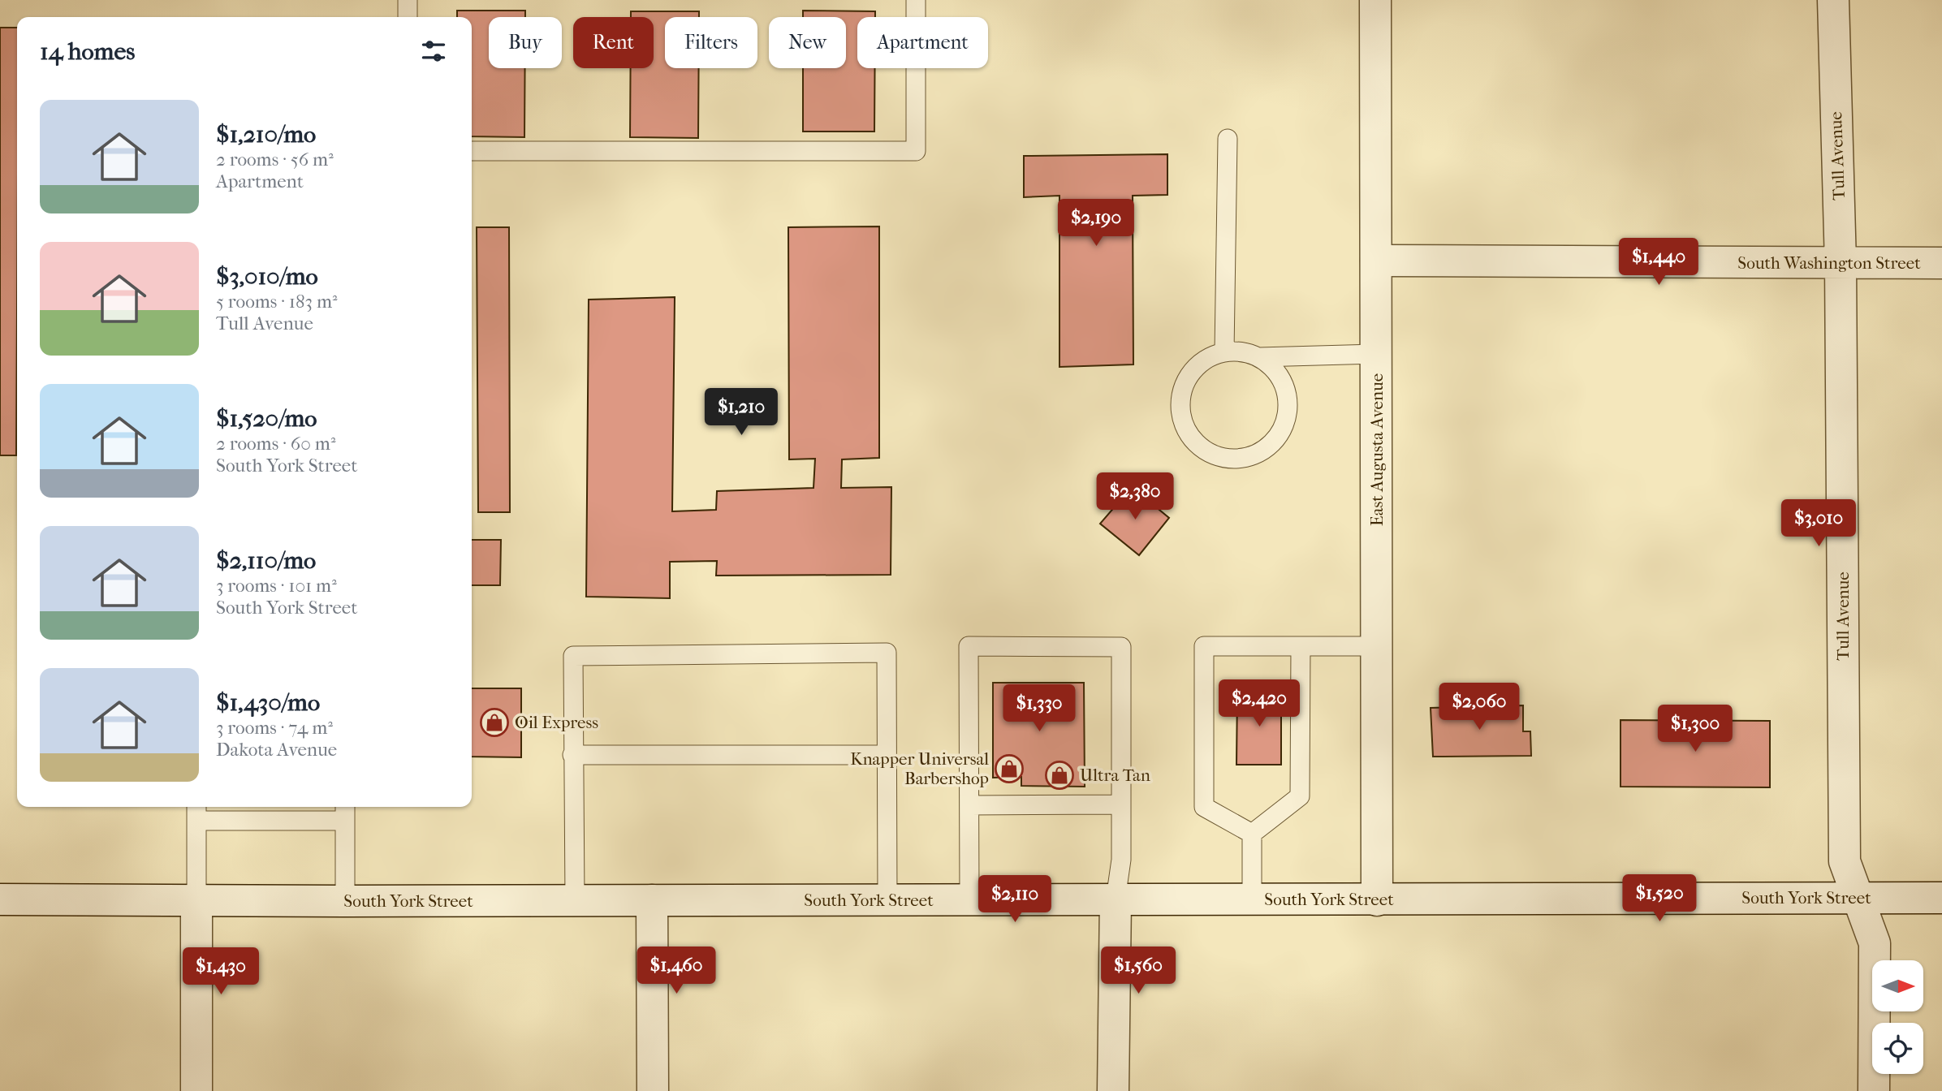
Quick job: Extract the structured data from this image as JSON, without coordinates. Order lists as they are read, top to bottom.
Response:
{
  "streets": {
    "street": [
      "Tull Avenue",
      "South Washington Street",
      "East Augusta Avenue",
      "South York Street"
    ]
  },
  "crossings": [
    ["Tull Avenue", "South Washington Street"],
    ["Tull Avenue", "South York Street"],
    ["South Washington Street", "East Augusta Avenue"],
    ["East Augusta Avenue", "South York Street"]
  ],
  "places": {
    "shop": ["Oil Express", "Knapper Universal Barbershop", "Ultra Tan"]
  },
  "north": "right",
  "page": {
    "chip": [
      "Buy",
      "Rent",
      "Filters",
      "New",
      "Apartment"
    ],
    "heading": "14 homes",
    "list": [
      {
        "name": "$1,210/mo",
        "note": "2 rooms · 56 m² · Apartment"
      },
      {
        "name": "$3,010/mo",
        "note": "5 rooms · 183 m² · Tull Avenue"
      },
      {
        "name": "$1,520/mo",
        "note": "2 rooms · 60 m² · South York Street"
      },
      {
        "name": "$2,110/mo",
        "note": "3 rooms · 101 m² · South York Street"
      },
      {
        "name": "$1,430/mo",
        "note": "3 rooms · 74 m² · Dakota Avenue"
      }
    ],
    "price": [
      "$2,190",
      "$1,440",
      "$1,210",
      "$2,380",
      "$3,010",
      "$2,420",
      "$2,060",
      "$1,330",
      "$1,300",
      "$1,520",
      "$2,110",
      "$1,460",
      "$1,560",
      "$1,430"
    ]
  }
}
